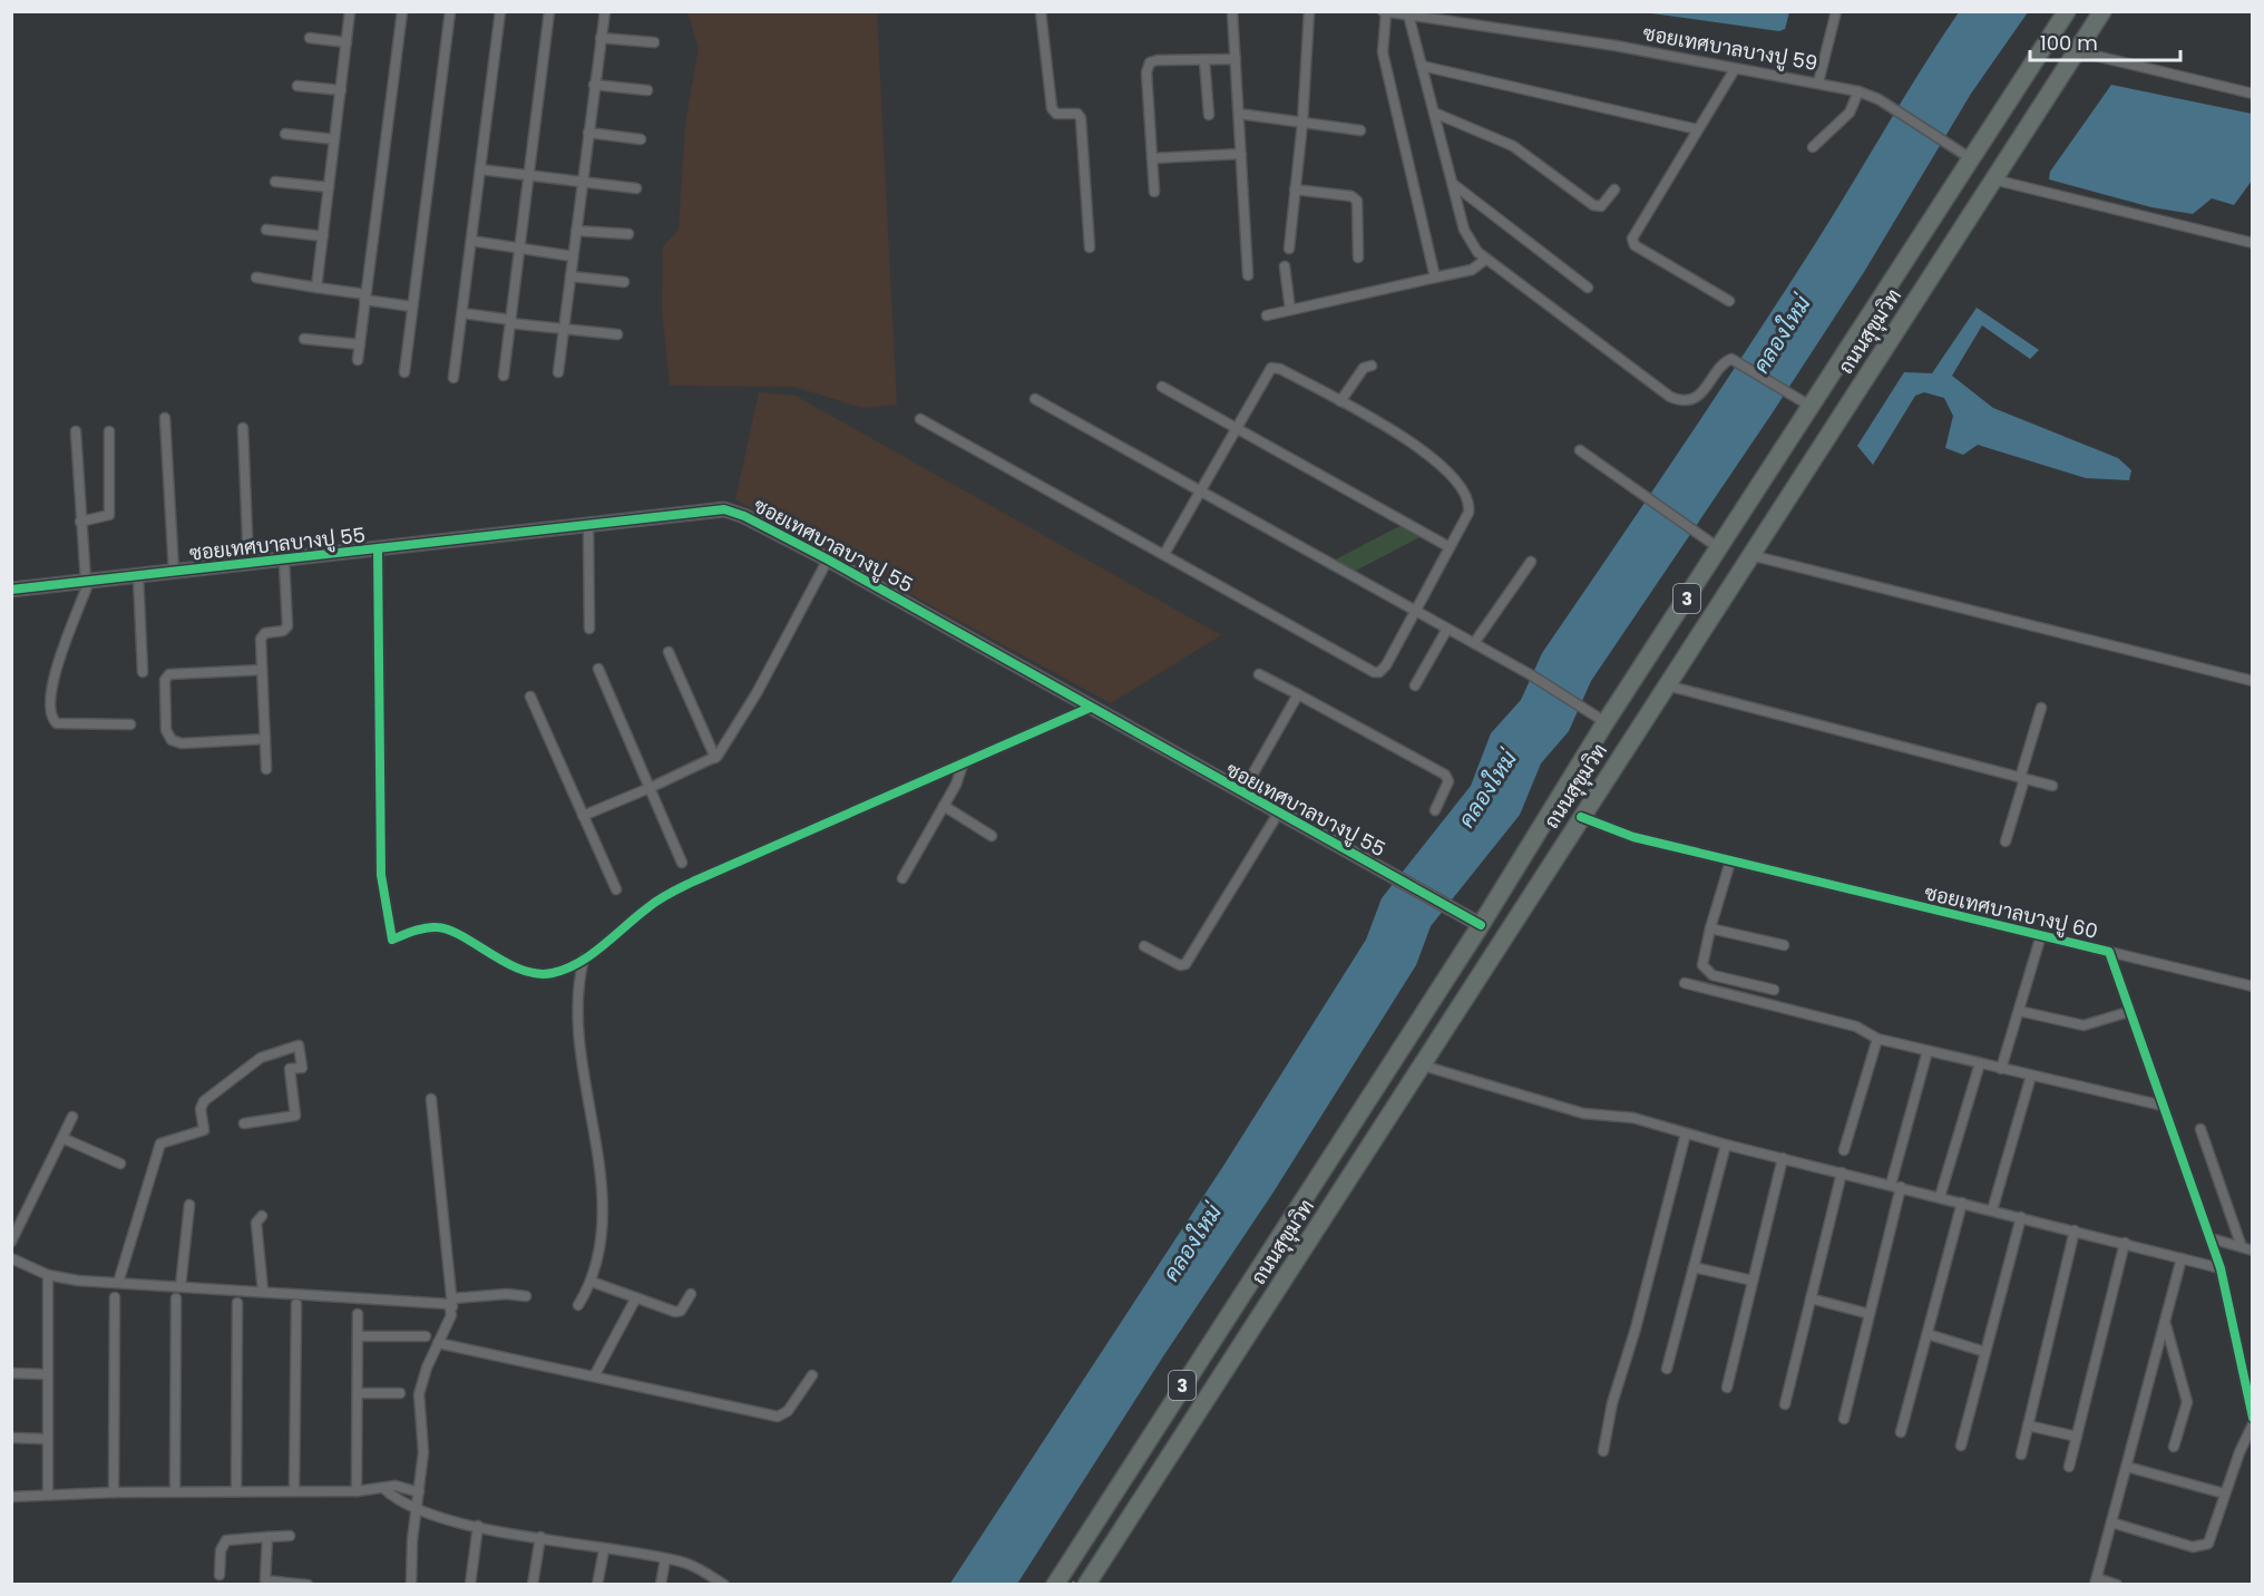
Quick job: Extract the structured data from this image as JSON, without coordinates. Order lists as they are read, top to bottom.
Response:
{
  "streets": {
    "highway": ["ถนนสุขุมวิท", "3"],
    "street": ["ซอยเทศบาลบางปู 59", "ซอยเทศบาลบางปู 55", "ซอยเทศบาลบางปู 60"]
  },
  "crossings": [
    ["ซอยเทศบาลบางปู 59", "ถนนสุขุมวิท"],
    ["ถนนสุขุมวิท", "ซอยเทศบาลบางปู 55"],
    ["ถนนสุขุมวิท", "ซอยเทศบาลบางปู 60"]
  ],
  "water": ["คลองใหม่"],
  "scale_bar": "100 m"
}
